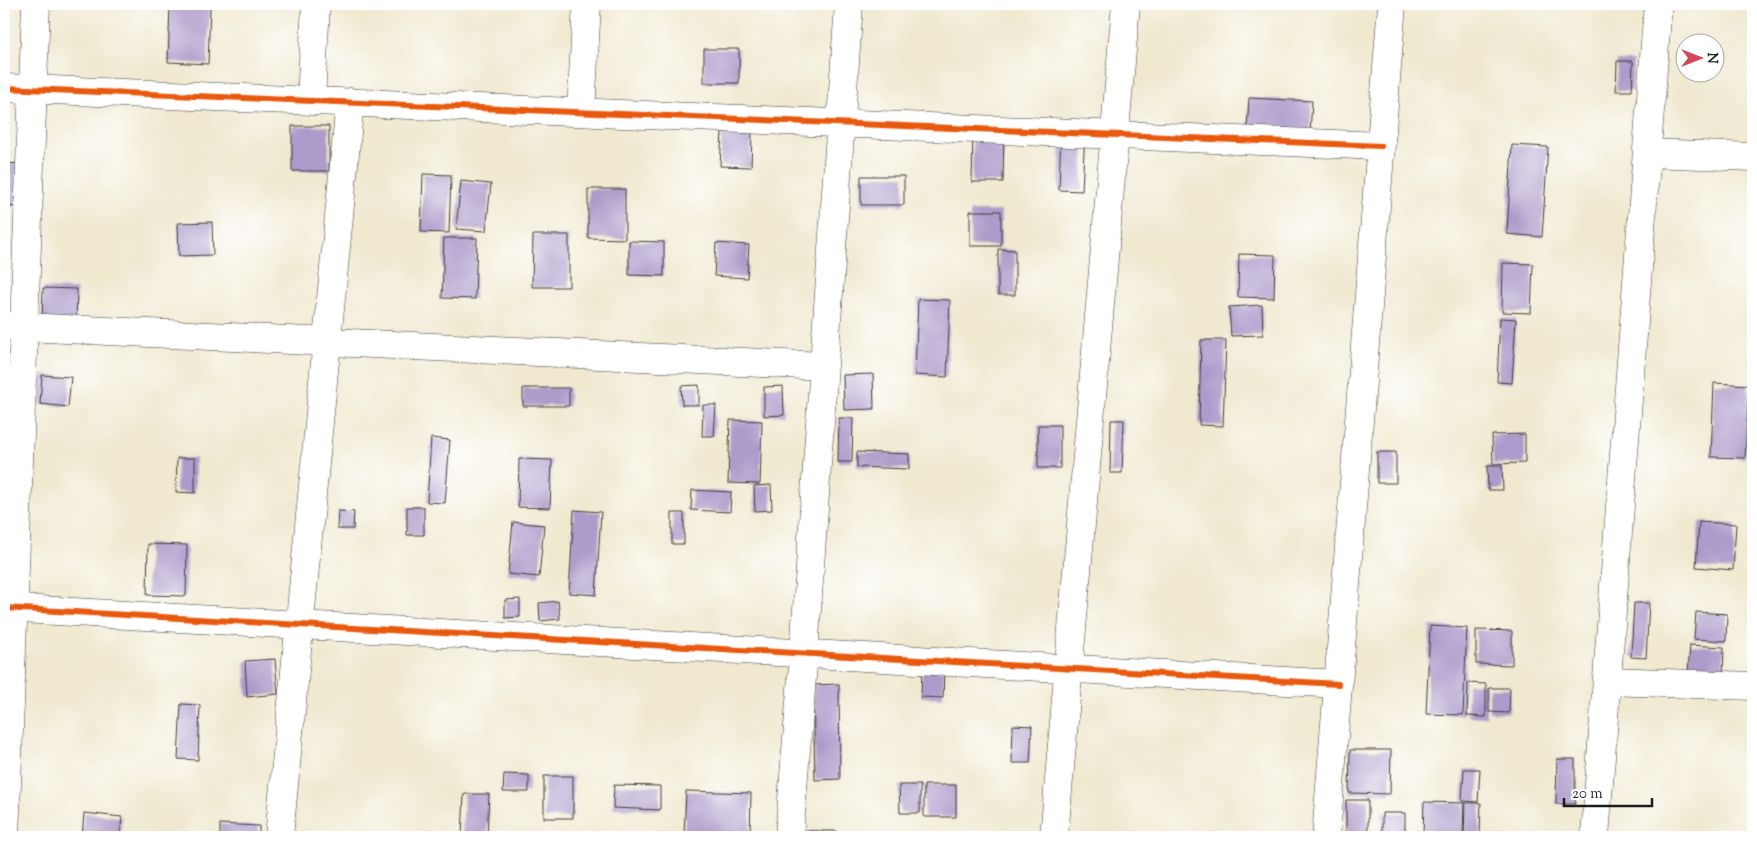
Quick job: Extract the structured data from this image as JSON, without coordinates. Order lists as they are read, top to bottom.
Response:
{
  "scale_bar": "20 m",
  "north": "right"
}
